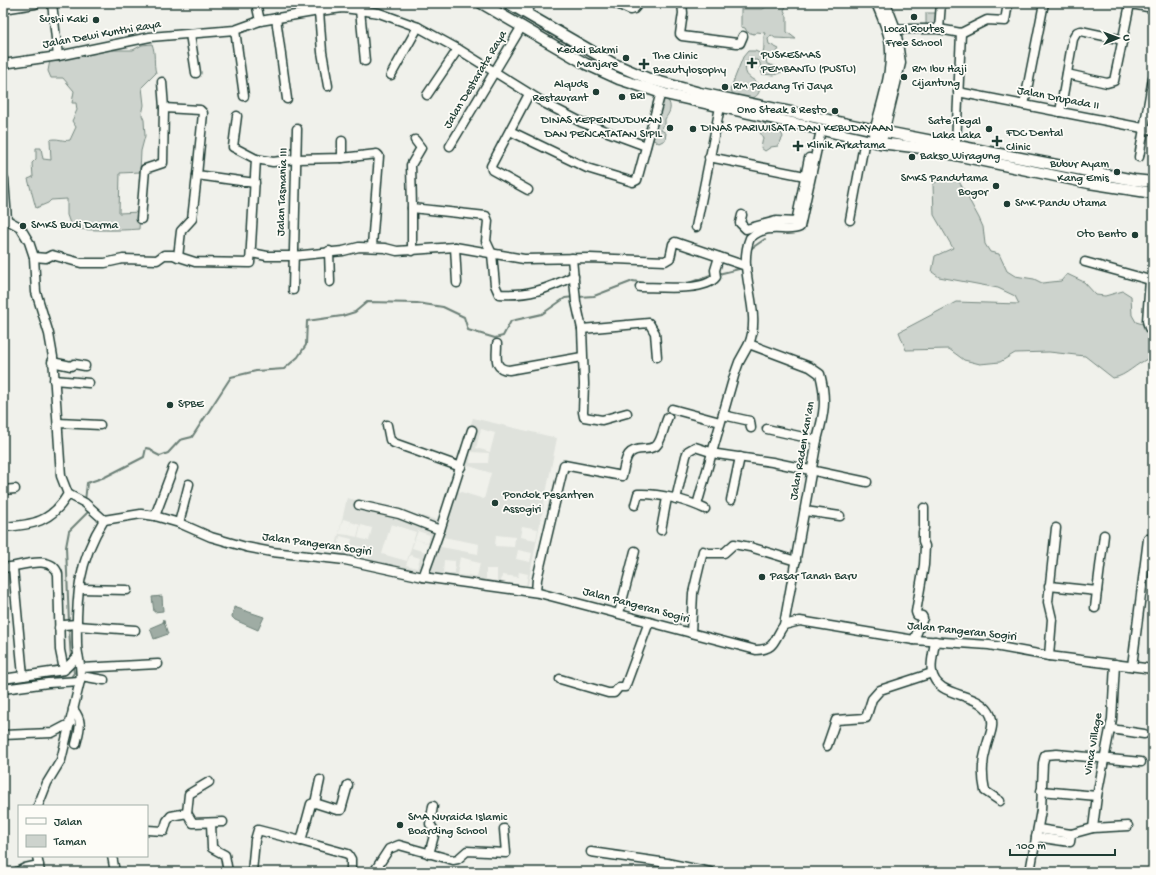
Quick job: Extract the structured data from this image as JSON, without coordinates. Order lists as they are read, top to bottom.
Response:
{
  "streets": {
    "street": [
      "Jalan Dewi Kunthi Raya",
      "Jalan Destarata Raya",
      "Jalan Drupada II",
      "Jalan Tasmania III",
      "Jalan Raden Kan'an",
      "Jalan Pangeran Sogiri",
      "Vinca Village"
    ]
  },
  "crossings": [
    ["Jalan Dewi Kunthi Raya", "Jalan Destarata Raya"],
    ["Jalan Raden Kan'an", "Jalan Pangeran Sogiri"],
    ["Jalan Pangeran Sogiri", "Vinca Village"]
  ],
  "places": {
    "other": [
      "Local Routes Free School",
      "Sushi Kaki",
      "Kedai Bakmi Manjare",
      "RM Ibu Haji Cijantung",
      "RM Padang Tri Jaya",
      "Alquds Restaurant",
      "BRI",
      "Ono Steak & Resto",
      "DINAS KEPENDUDUKAN DAN PENCATATAN SIPIL",
      "DINAS PARIWISATA DAN KEBUDAYAAN",
      "Sate Tegal Laka Laka",
      "Bakso Wiragung",
      "Bubur Ayam Kang Emis",
      "SMKS Pandutama Bogor",
      "SMK Pandu Utama",
      "SMKS Budi Darma",
      "Oto Bento",
      "SPBE",
      "Pondok Pesantren Assogiri",
      "Pasar Tanah Baru",
      "SMA Nuraida Islamic Boarding School"
    ],
    "health": [
      "PUSKESMAS PEMBANTU (PUSTU)",
      "The Clinic Beautylosophy",
      "FDC Dental Clinic",
      "Klinik Arkatama"
    ]
  },
  "legend": ["Jalan", "Taman"],
  "scale_bar": "100 m",
  "north": "right"
}
